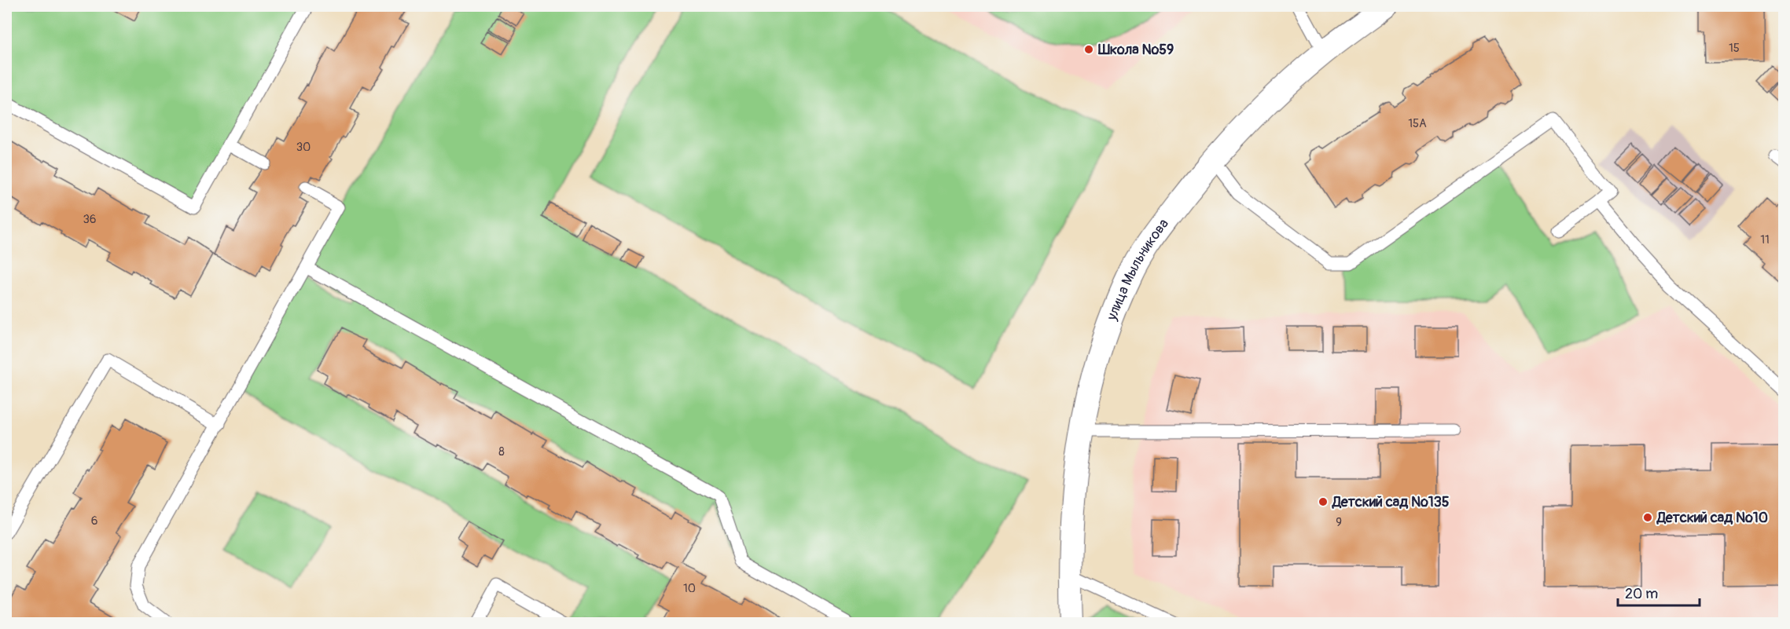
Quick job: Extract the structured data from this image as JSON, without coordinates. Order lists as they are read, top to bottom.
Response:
{
  "streets": {
    "street": ["улица Мыльникова"]
  },
  "places": ["Школа №59", "Детский сад №135", "Детский сад №10"],
  "house_numbers": [
    "15",
    "15А",
    "30",
    "36",
    "11",
    "8",
    "6",
    "9",
    "10"
  ],
  "scale_bar": "20 m"
}
